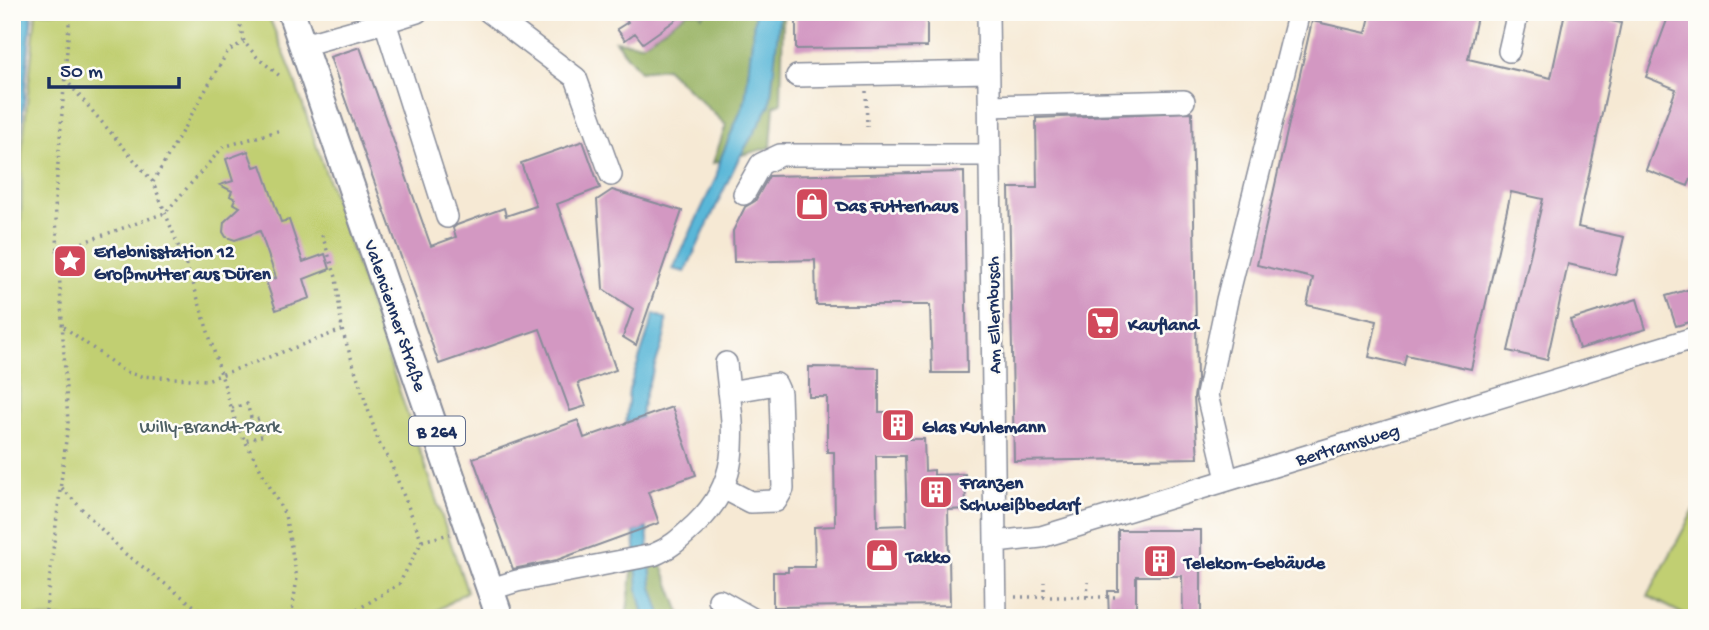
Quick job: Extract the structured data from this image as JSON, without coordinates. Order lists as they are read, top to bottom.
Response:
{
  "streets": {
    "main road": ["Valencienner Straße", "B 264"],
    "street": ["Am Ellernbusch", "Bertramsweg"]
  },
  "crossings": [
    ["Am Ellernbusch", "Bertramsweg"]
  ],
  "parks": ["Willy-Brandt-Park"],
  "places": {
    "shop": ["Das Futterhaus", "Takko"],
    "place": ["Erlebnisstation 12 Großmutter aus Düren"],
    "supermarket": ["Kaufland"],
    "building": ["Glas Kuhlemann", "Franzen Schweißbedarf", "Telekom-Gebäude"]
  },
  "scale_bar": "50 m"
}
